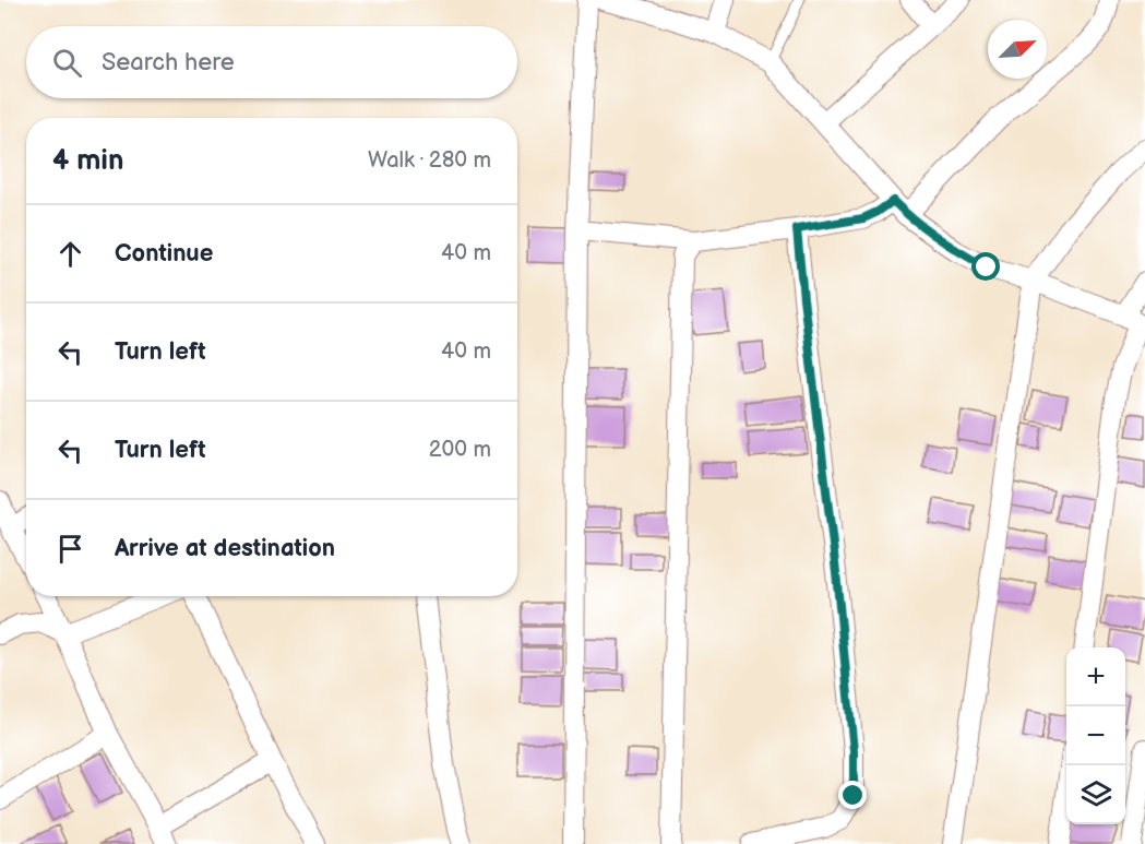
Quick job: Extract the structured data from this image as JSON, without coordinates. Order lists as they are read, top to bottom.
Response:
{
  "north": "top right",
  "page": {
    "search": "Search here",
    "heading": ["4 min", "Walk · 280 m"],
    "list": [
      ["Continue", "40 m"],
      ["Turn left", "40 m"],
      ["Turn left", "200 m"],
      "Arrive at destination"
    ],
    "map_buttons": ["+", "−"]
  }
}
